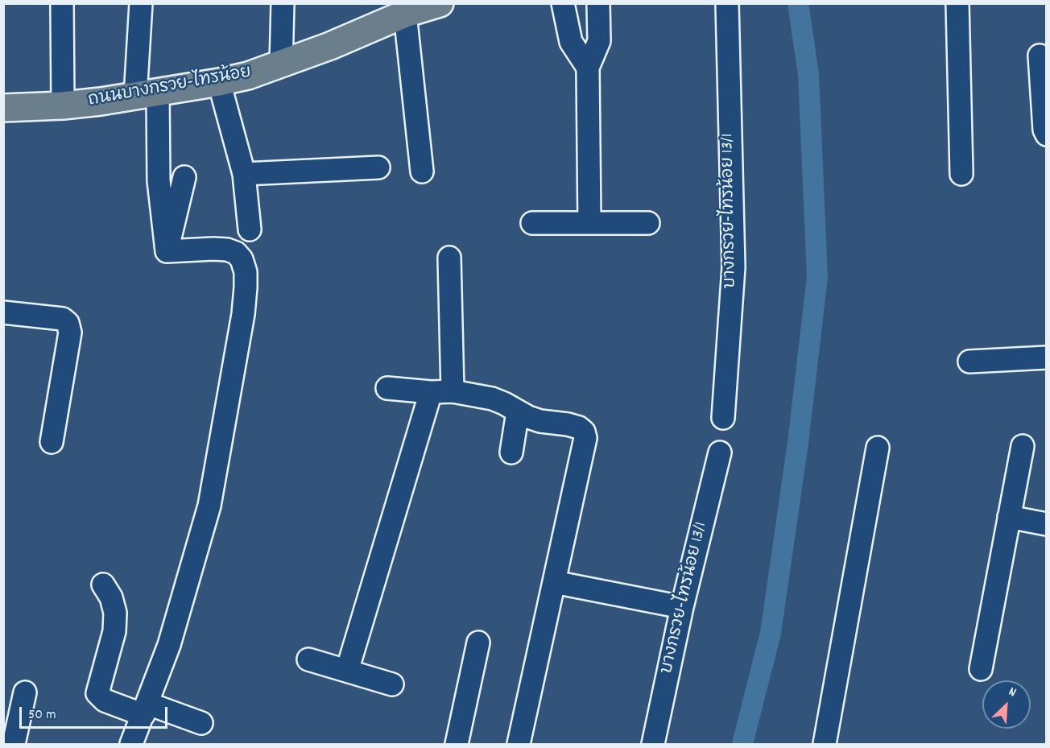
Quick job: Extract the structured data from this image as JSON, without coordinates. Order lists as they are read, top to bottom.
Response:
{
  "streets": {
    "main road": ["ถนนบางกรวย-ไทรน้อย"],
    "street": ["บางกรวย-ไทรน้อย 13/1"]
  },
  "scale_bar": "50 m",
  "north": "top right"
}
